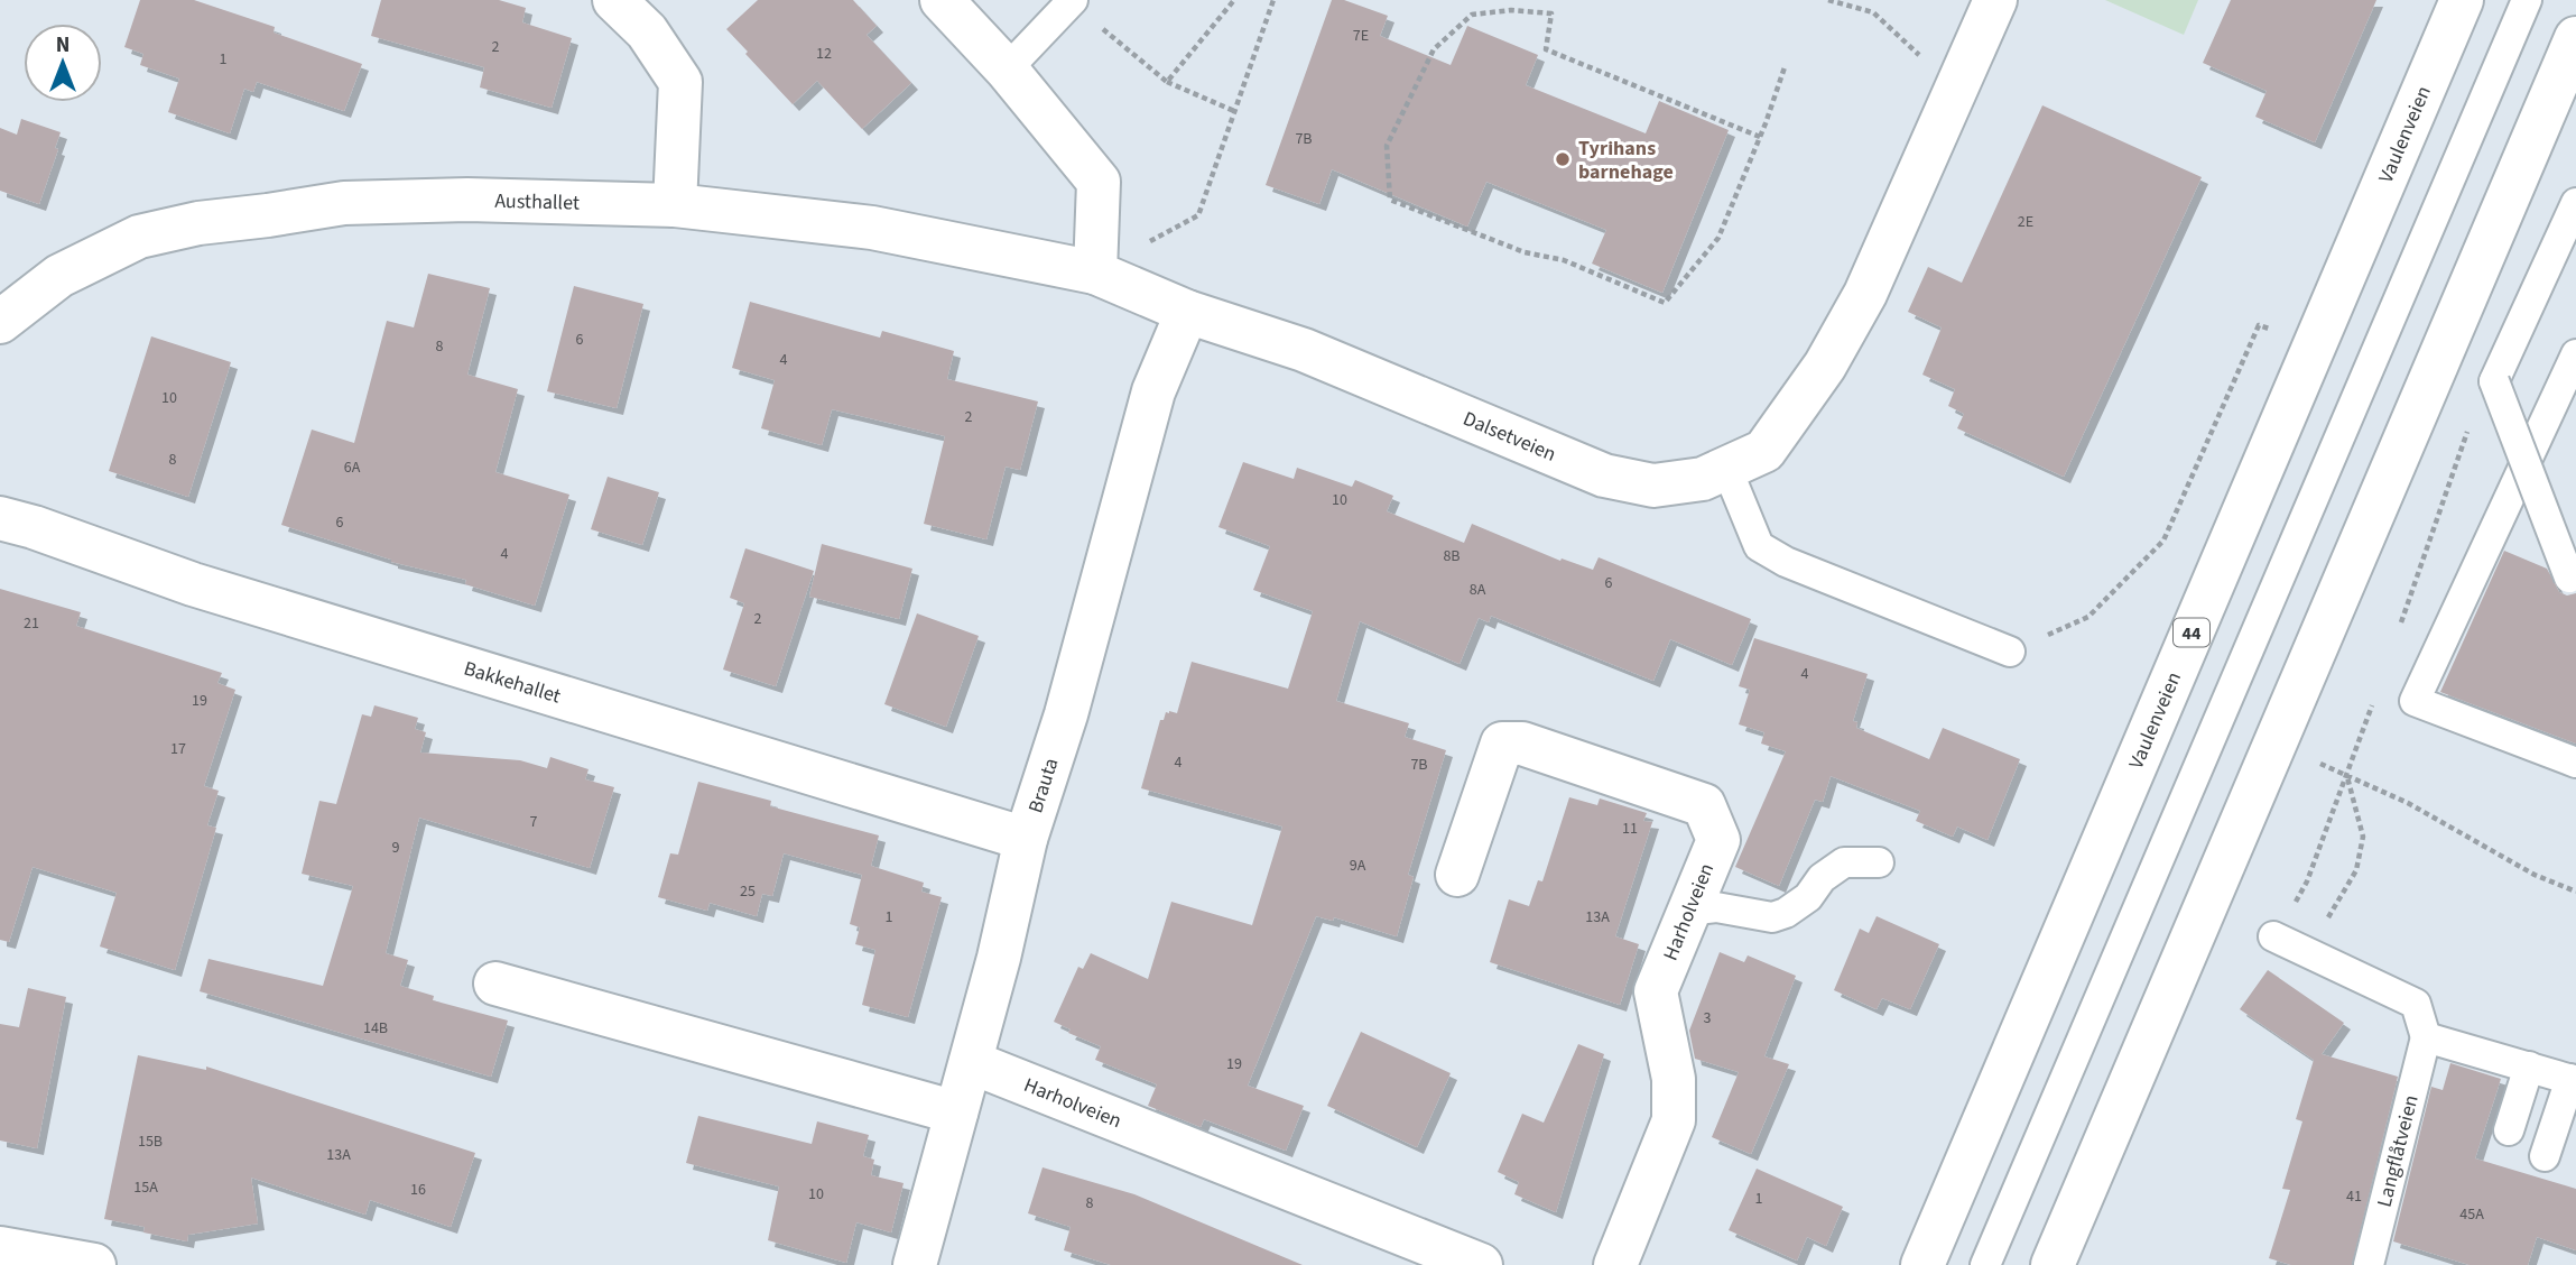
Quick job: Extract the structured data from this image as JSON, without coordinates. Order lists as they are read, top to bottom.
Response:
{
  "streets": {
    "street": [
      "Vaulenveien",
      "Austhallet",
      "Dalsetveien",
      "44",
      "Bakkehallet",
      "Brauta",
      "Harholveien"
    ],
    "lane": ["Langflåtveien"]
  },
  "crossings": [
    ["Austhallet", "Dalsetveien"],
    ["Dalsetveien", "Brauta"],
    ["Bakkehallet", "Brauta"],
    ["Brauta", "Harholveien"]
  ],
  "places": ["Tyrihans barnehage"],
  "house_numbers": [
    "7E",
    "2",
    "12",
    "1",
    "7B",
    "2E",
    "6",
    "8",
    "4",
    "10",
    "2",
    "8",
    "6A",
    "10",
    "6",
    "4",
    "8B",
    "6",
    "8A",
    "2",
    "21",
    "4",
    "19",
    "17",
    "4",
    "7B",
    "7",
    "11",
    "9",
    "9A",
    "25",
    "1",
    "13A",
    "3",
    "14B",
    "19",
    "15B",
    "13A",
    "15A",
    "16",
    "10",
    "41",
    "1",
    "8",
    "45A"
  ],
  "north": "top"
}
